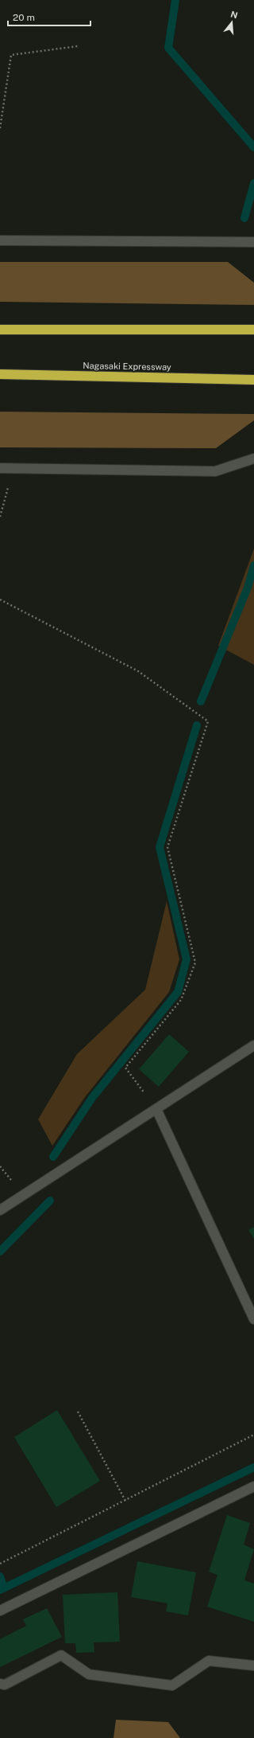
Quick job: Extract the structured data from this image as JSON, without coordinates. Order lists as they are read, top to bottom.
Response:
{
  "streets": {
    "highway": ["Nagasaki Expressway"]
  },
  "scale_bar": "20 m",
  "north": "top"
}
